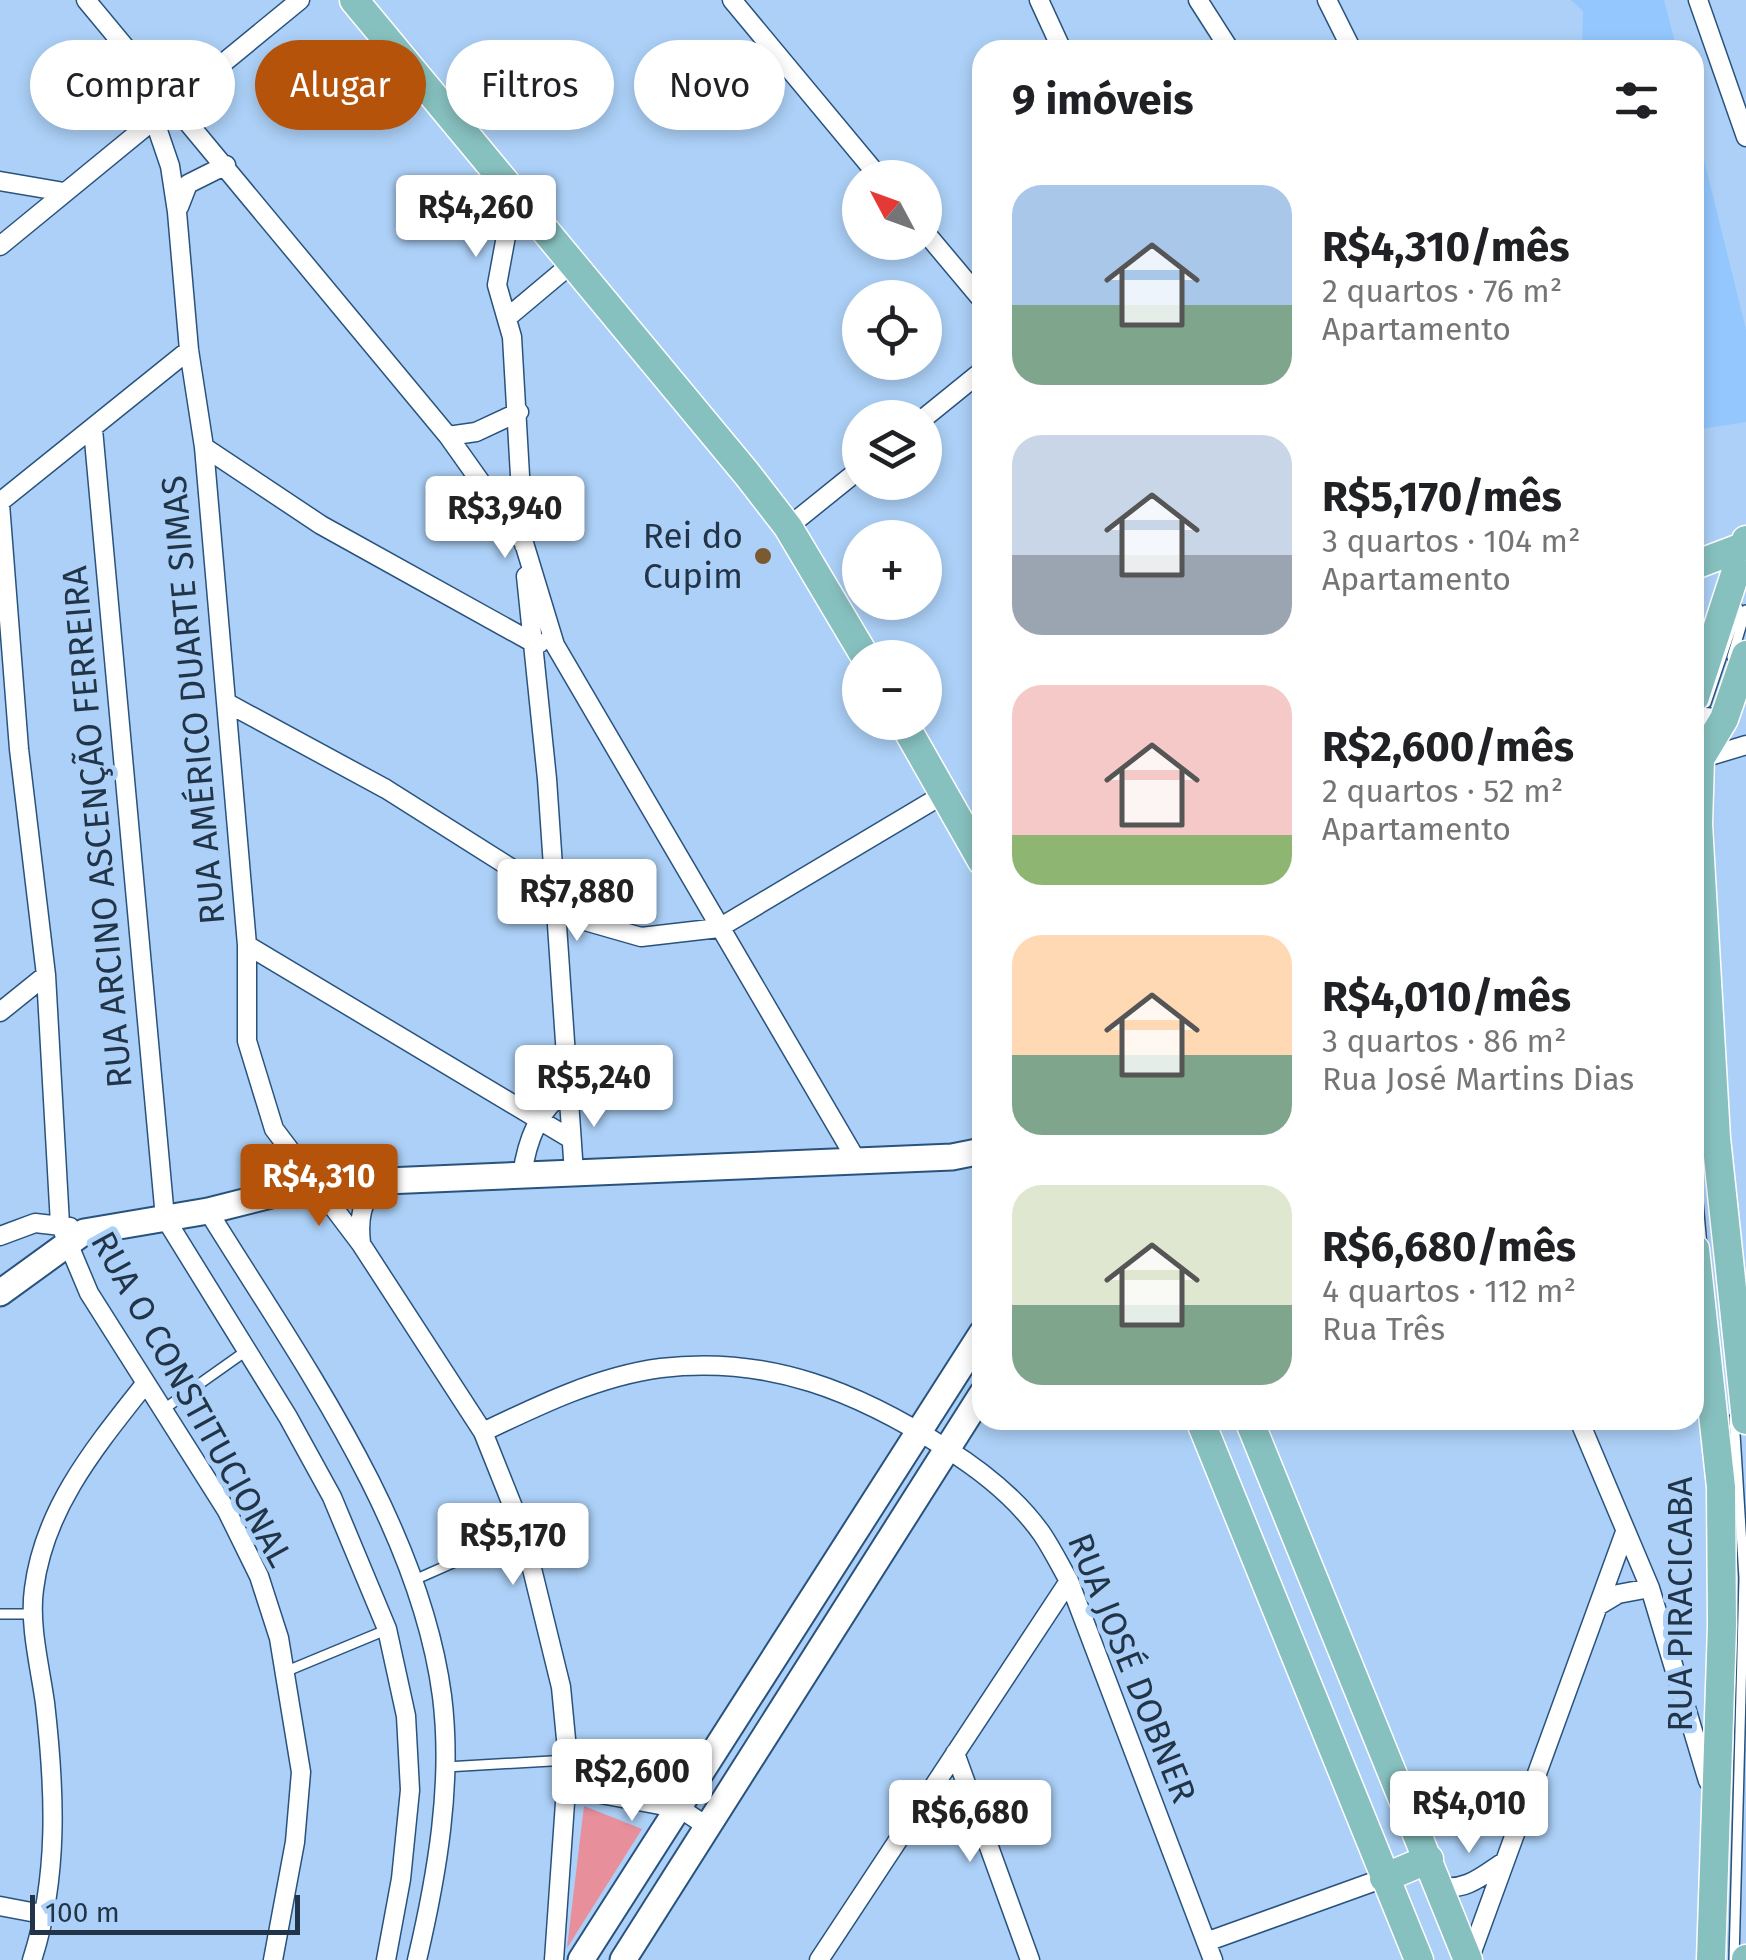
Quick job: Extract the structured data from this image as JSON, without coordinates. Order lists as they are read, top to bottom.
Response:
{
  "streets": {
    "main road": ["RUA PIRACICABA"],
    "street": [
      "RUA AMÉRICO DUARTE SIMAS",
      "RUA ARCINO ASCENÇÃO FERREIRA",
      "RUA O CONSTITUCIONAL",
      "RUA JOSÉ DOBNER"
    ]
  },
  "crossings": [
    ["RUA AMÉRICO DUARTE SIMAS", "RUA JOSÉ DOBNER"]
  ],
  "places": ["Rei do Cupim"],
  "scale_bar": "100 m",
  "north": "top left",
  "page": {
    "chip": [
      "Comprar",
      "Alugar",
      "Filtros",
      "Novo"
    ],
    "heading": "9 imóveis",
    "map_buttons": ["+", "−"],
    "list": [
      {
        "name": "R$4,310/mês",
        "note": "2 quartos · 76 m² · Apartamento"
      },
      {
        "name": "R$5,170/mês",
        "note": "3 quartos · 104 m² · Apartamento"
      },
      {
        "name": "R$2,600/mês",
        "note": "2 quartos · 52 m² · Apartamento"
      },
      {
        "name": "R$4,010/mês",
        "note": "3 quartos · 86 m² · Rua José Martins Dias"
      },
      {
        "name": "R$6,680/mês",
        "note": "4 quartos · 112 m² · Rua Três"
      }
    ],
    "price": [
      "R$4,260",
      "R$3,940",
      "R$7,880",
      "R$5,240",
      "R$4,310",
      "R$5,170",
      "R$2,600",
      "R$4,010",
      "R$6,680"
    ],
    "scale": "100 m"
  }
}
